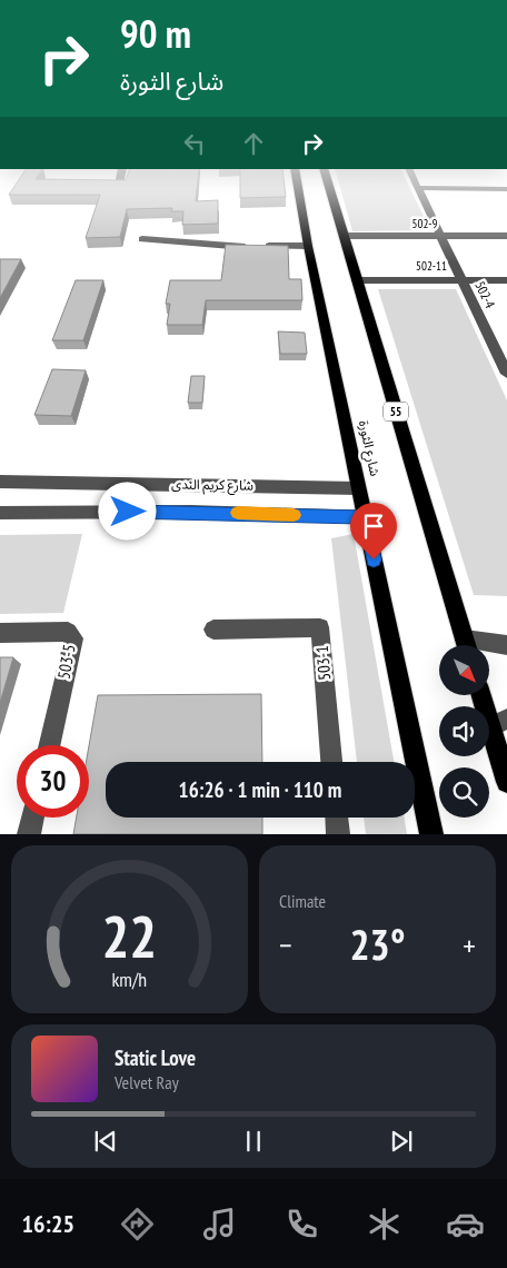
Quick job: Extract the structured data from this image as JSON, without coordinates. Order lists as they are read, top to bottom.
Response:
{
  "streets": {
    "main road": ["55", "شارع الثورة"],
    "street": [
      "502-9",
      "502-11",
      "502-4",
      "شارع كريم الندى",
      "503-5",
      "503-1"
    ]
  },
  "crossings": [
    ["502-9", "502-4"],
    ["502-9", "55"],
    ["502-11", "502-4"],
    ["502-11", "55"],
    ["شارع الثورة", "شارع كريم الندى"]
  ],
  "north": "bottom right",
  "page": {
    "turn": ["90 m", "شارع الثورة"],
    "limit": "30",
    "trip": "16:26 · 1 min · 110 m",
    "tile": "Climate",
    "heat": ["−", "23°", "+"],
    "song": ["Static Love", "Velvet Ray"],
    "tabs": "16:25",
    "gauge": ["22", "km/h"]
  }
}
